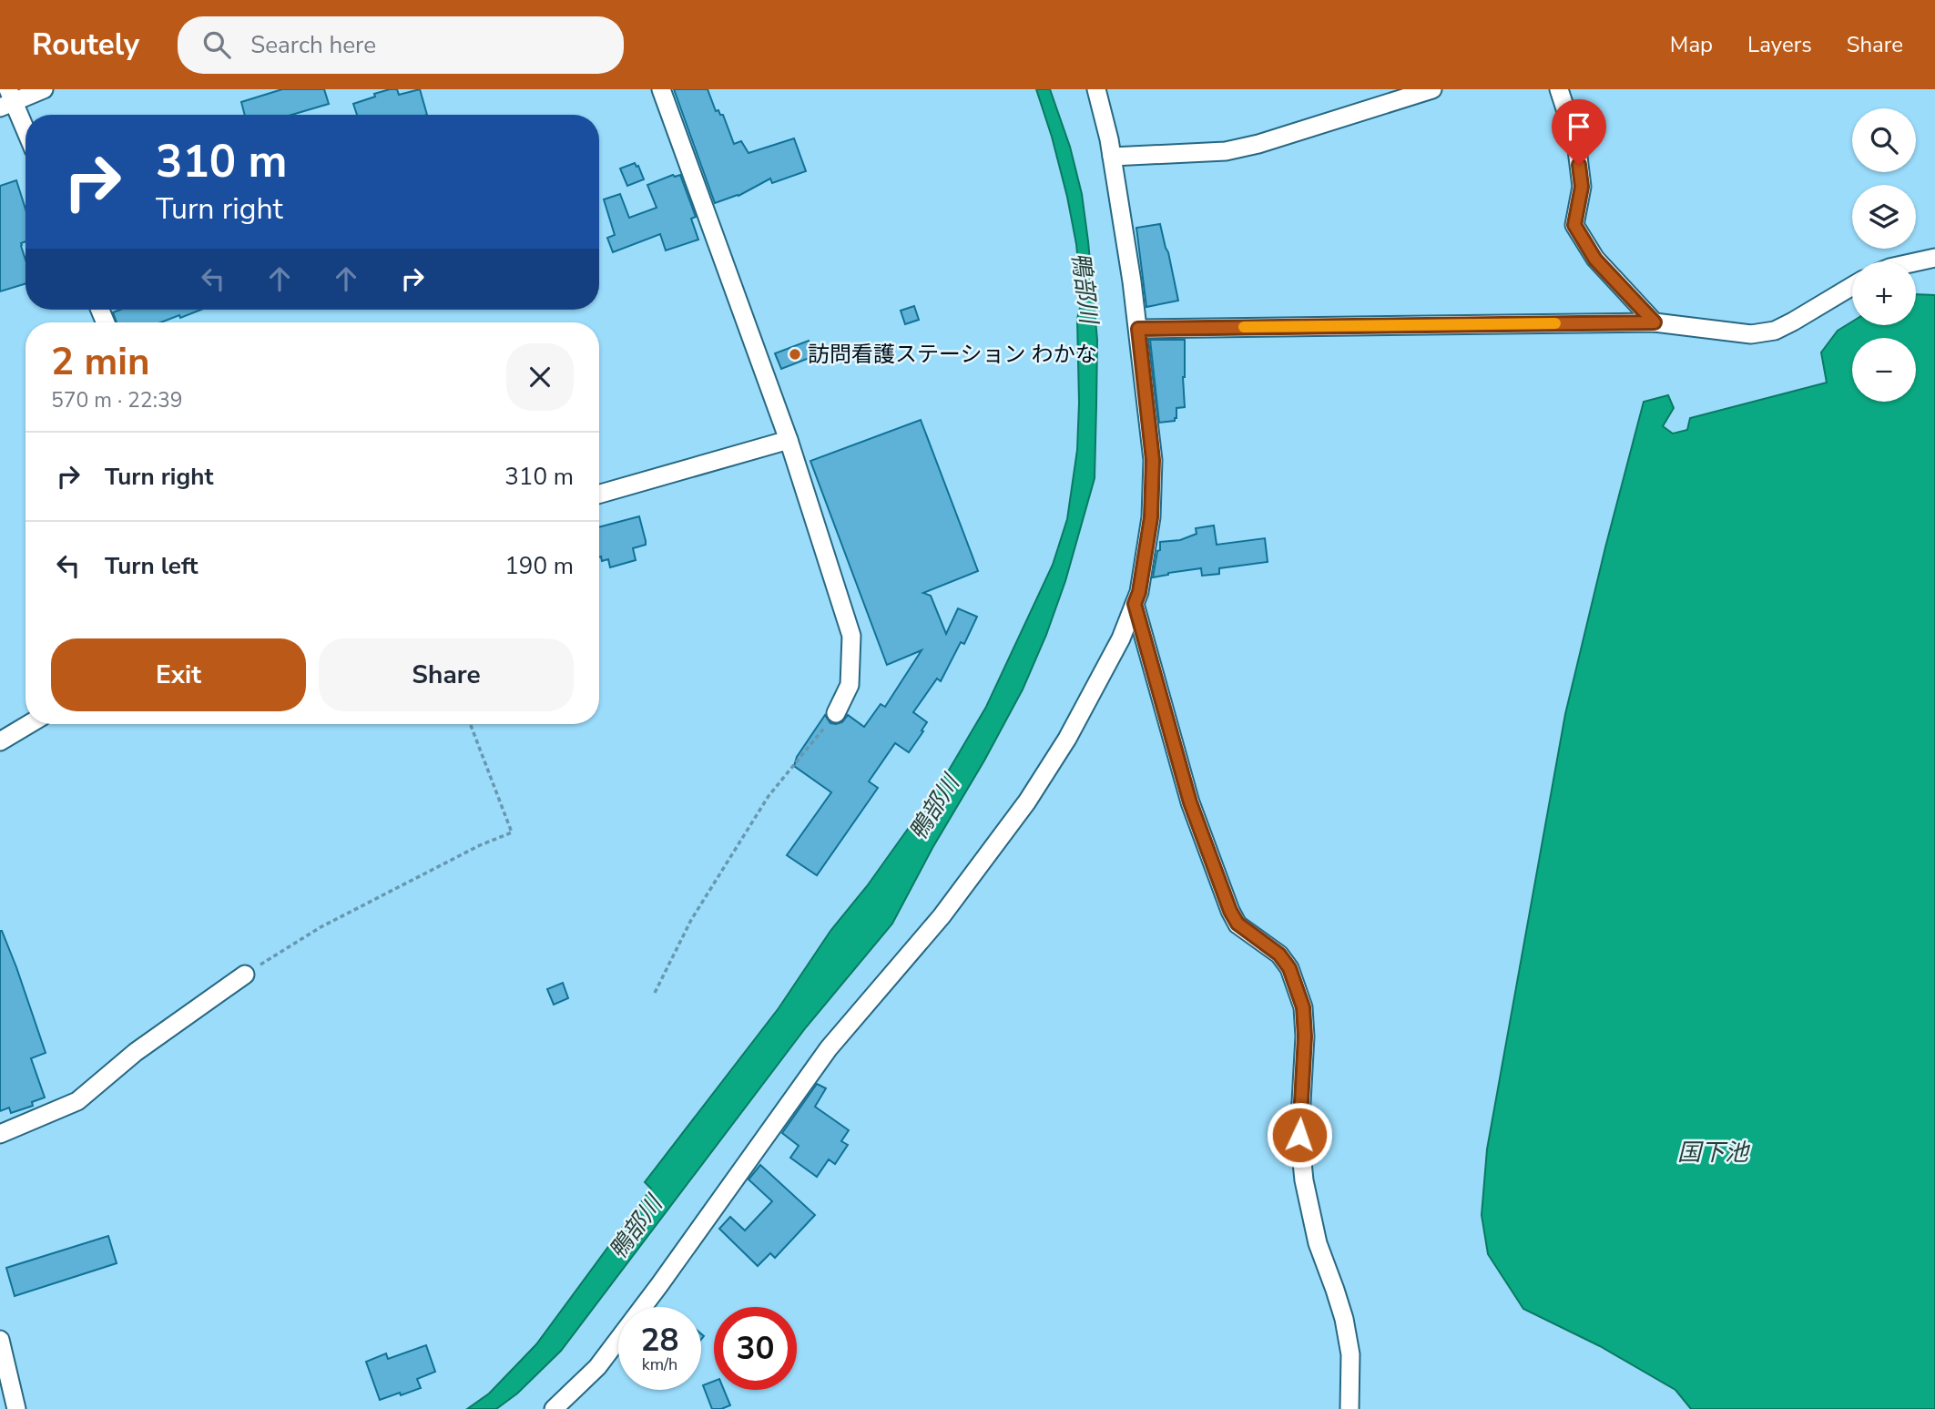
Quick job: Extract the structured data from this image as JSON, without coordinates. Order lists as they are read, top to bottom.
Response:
{
  "water": ["鴨部川", "国下池"],
  "places": ["訪問看護ステーション わかな"],
  "page": {
    "header": "Routely",
    "search": "Search here",
    "nav": ["Map", "Layers", "Share"],
    "map_buttons": ["+", "−"],
    "turn": ["310 m", "Turn right"],
    "heading": ["2 min", "570 m · 22:39"],
    "list": [
      {
        "name": "Turn right",
        "value": "310 m"
      },
      {
        "name": "Turn left",
        "value": "190 m"
      }
    ],
    "buttons": ["Exit", "Share"],
    "speed": "28 km/h",
    "limit": "30"
  }
}
